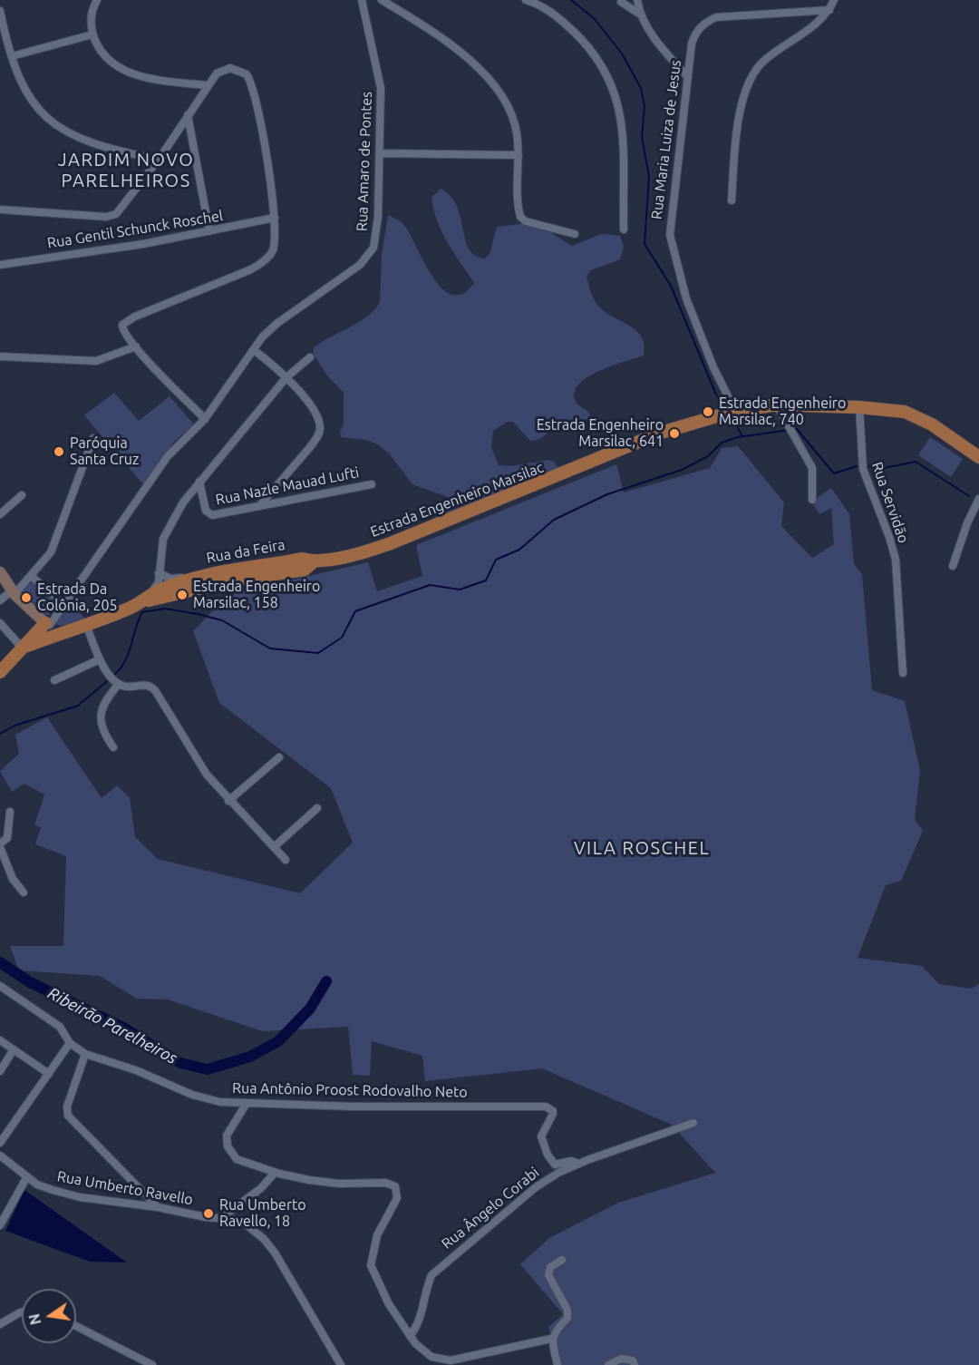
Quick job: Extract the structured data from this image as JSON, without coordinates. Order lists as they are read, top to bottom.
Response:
{
  "streets": {
    "main road": ["Estrada Engenheiro Marsilac"],
    "street": [
      "Rua Maria Luiza de Jesus",
      "Rua Amaro de Pontes",
      "Rua Gentil Schunck Roschel",
      "Rua Nazle Mauad Lufti",
      "Rua Servidão",
      "Rua Antônio Proost Rodovalho Neto",
      "Rua Umberto Ravello",
      "Rua Ângelo Corabi"
    ]
  },
  "crossings": [
    ["Rua Maria Luiza de Jesus", "Estrada Engenheiro Marsilac"],
    ["Estrada Engenheiro Marsilac", "Rua Servidão"],
    ["Rua Antônio Proost Rodovalho Neto", "Rua Ângelo Corabi"]
  ],
  "districts": ["JARDIM NOVO PARELHEIROS", "VILA ROSCHEL"],
  "water": ["Ribeirão Parelheiros"],
  "places": [
    "Estrada Engenheiro Marsilac, 740",
    "Estrada Engenheiro Marsilac, 641",
    "Paróquia Santa Cruz",
    "Estrada Engenheiro Marsilac, 158",
    "Estrada Da Colônia, 205",
    "Rua Umberto Ravello, 18"
  ],
  "north": "left"
}
